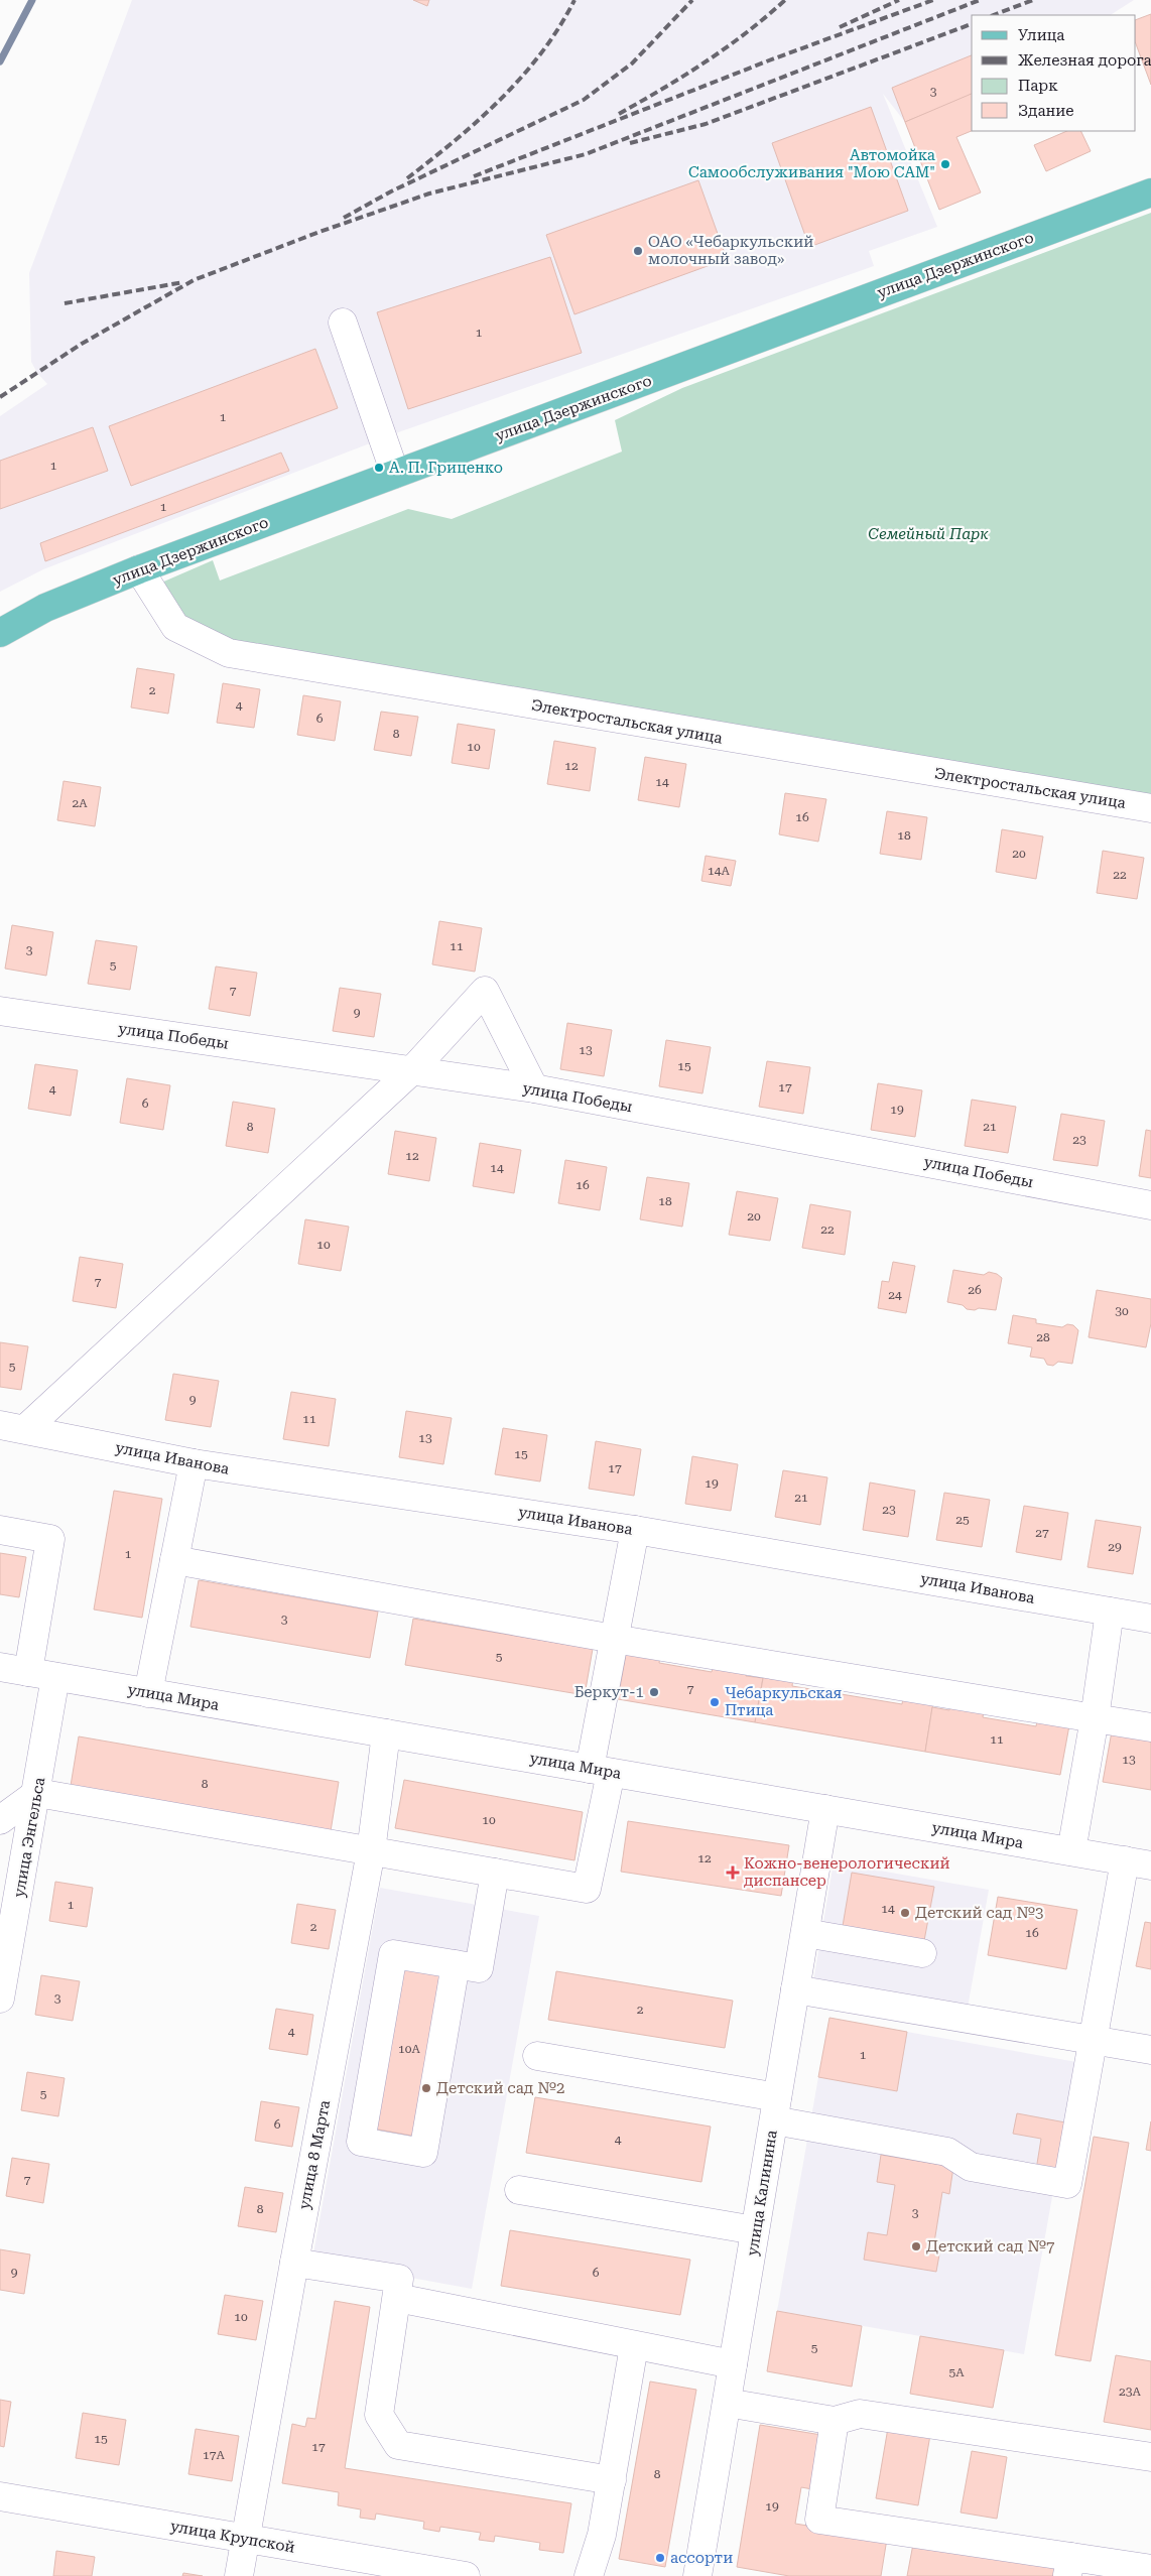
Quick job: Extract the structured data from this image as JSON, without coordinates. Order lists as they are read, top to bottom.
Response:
{
  "streets": {
    "main road": ["улица Дзержинского"],
    "street": [
      "Электростальская улица",
      "улица Победы",
      "улица Иванова",
      "улица Мира",
      "улица Энгельса",
      "улица 8 Марта",
      "улица Калинина",
      "улица Крупской"
    ]
  },
  "crossings": [
    ["улица Дзержинского", "Электростальская улица"],
    ["улица Мира", "улица Энгельса"],
    ["улица Мира", "улица 8 Марта"],
    ["улица Мира", "улица Калинина"],
    ["улица 8 Марта", "улица Крупской"]
  ],
  "parks": ["Семейный Парк"],
  "places": {
    "other": [
      "Автомойка Самообслуживания \"Мою САМ\"",
      "ОАО «Чебаркульский молочный завод»",
      "А. П. Гриценко",
      "Беркут-1",
      "Чебаркульская Птица",
      "Детский сад №3",
      "Детский сад №2",
      "Детский сад №7",
      "ассорти"
    ],
    "health": ["Кожно-венерологический диспансер"]
  },
  "house_numbers": [
    "3",
    "1",
    "1",
    "1",
    "1",
    "2",
    "4",
    "6",
    "8",
    "10",
    "12",
    "14",
    "2А",
    "16",
    "18",
    "20",
    "14А",
    "22",
    "11",
    "3",
    "5",
    "7",
    "9",
    "13",
    "15",
    "17",
    "4",
    "6",
    "19",
    "8",
    "21",
    "23",
    "12",
    "14",
    "16",
    "18",
    "20",
    "22",
    "10",
    "7",
    "26",
    "24",
    "30",
    "28",
    "5",
    "9",
    "11",
    "13",
    "15",
    "17",
    "19",
    "21",
    "23",
    "25",
    "27",
    "29",
    "1",
    "3",
    "5",
    "7",
    "11",
    "13",
    "8",
    "10",
    "12",
    "1",
    "14",
    "2",
    "16",
    "3",
    "2",
    "4",
    "10А",
    "1",
    "5",
    "6",
    "4",
    "7",
    "8",
    "3",
    "9",
    "6",
    "10",
    "5",
    "5А",
    "23А",
    "15",
    "17",
    "17А",
    "8",
    "19"
  ],
  "legend": [
    "Улица",
    "Железная дорога",
    "Парк",
    "Здание"
  ]
}
